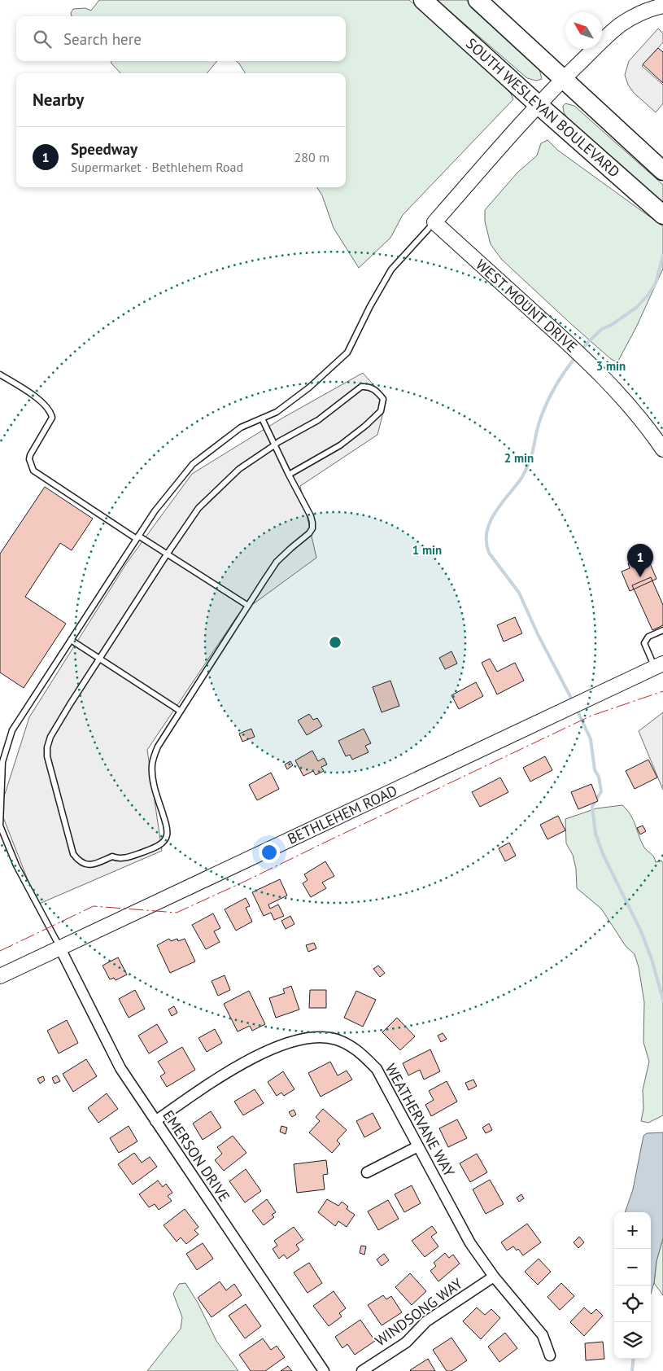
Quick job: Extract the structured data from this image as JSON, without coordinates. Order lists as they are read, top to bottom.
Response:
{
  "streets": {
    "highway": ["SOUTH WESLEYAN BOULEVARD"],
    "main road": ["WEST MOUNT DRIVE", "BETHLEHEM ROAD"],
    "street": ["WEATHERVANE WAY", "EMERSON DRIVE", "WINDSONG WAY"]
  },
  "crossings": [
    ["BETHLEHEM ROAD", "EMERSON DRIVE"],
    ["WEATHERVANE WAY", "EMERSON DRIVE"],
    ["WEATHERVANE WAY", "WINDSONG WAY"]
  ],
  "north": "top left",
  "page": {
    "search": "Search here",
    "heading": "Nearby",
    "list": [
      {
        "mark": "1",
        "name": "Speedway",
        "note": "Supermarket · Bethlehem Road",
        "value": "280 m"
      }
    ],
    "pins": "1",
    "map_buttons": ["+", "−"]
  },
  "rings": ["3 min", "2 min", "1 min"]
}
